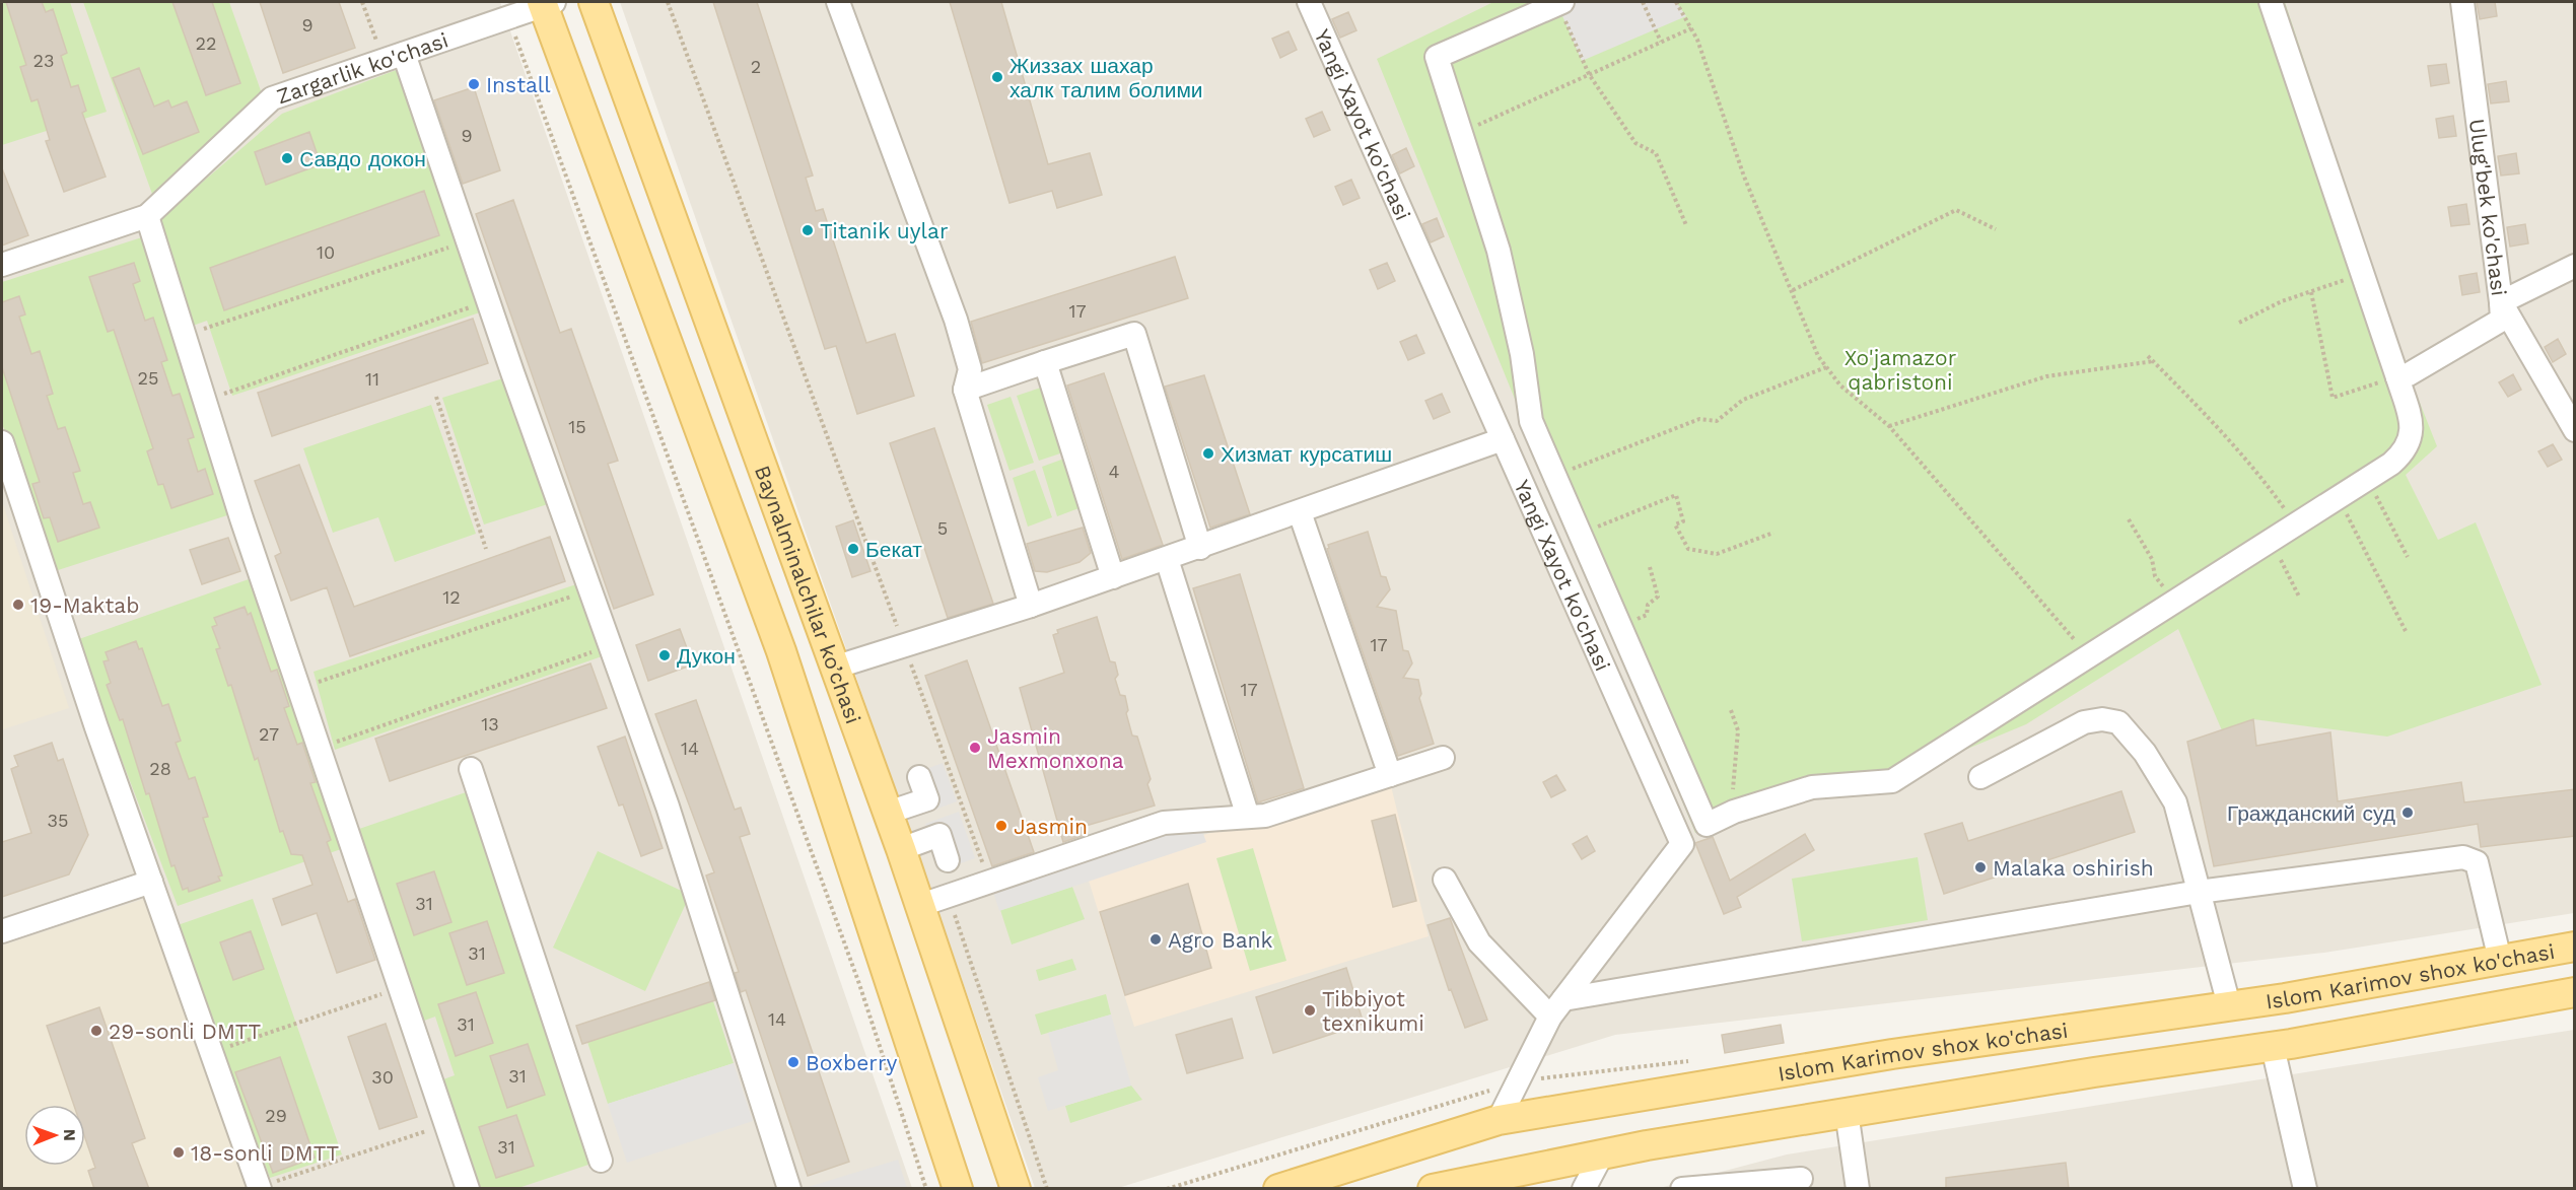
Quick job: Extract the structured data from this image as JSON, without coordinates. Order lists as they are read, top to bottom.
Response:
{
  "streets": {
    "main road": ["Baynalminalchilar ko’chasi", "Islom Karimov shox ko'chasi"],
    "street": ["Zargarlik ko'chasi", "Yangi Xayot ko'chasi", "Ulug'bek ko'chasi"]
  },
  "crossings": [
    ["Zargarlik ko'chasi", "Baynalminalchilar ko’chasi"],
    ["Yangi Xayot ko'chasi", "Islom Karimov shox ko'chasi"]
  ],
  "parks": ["Xo'jamazor qabristoni"],
  "places": [
    "Жиззах шахар халк талим болими",
    "Install",
    "Cавдо докон",
    "Titanik uylar",
    "Хизмат курсатиш",
    "Бекат",
    "19-Maktab",
    "Дукон",
    "Jasmin Mexmonxona",
    "Гражданский суд",
    "Jasmin",
    "Malaka oshirish",
    "Agro Bank",
    "Tibbiyot texnikumi",
    "29-sonli DMTT",
    "Boxberry",
    "18-sonli DMTT"
  ],
  "house_numbers": [
    "9",
    "22",
    "23",
    "2",
    "9",
    "10",
    "17",
    "25",
    "11",
    "15",
    "4",
    "5",
    "12",
    "17",
    "17",
    "13",
    "27",
    "14",
    "28",
    "35",
    "31",
    "31",
    "14",
    "31",
    "31",
    "30",
    "29",
    "31"
  ],
  "north": "right"
}
